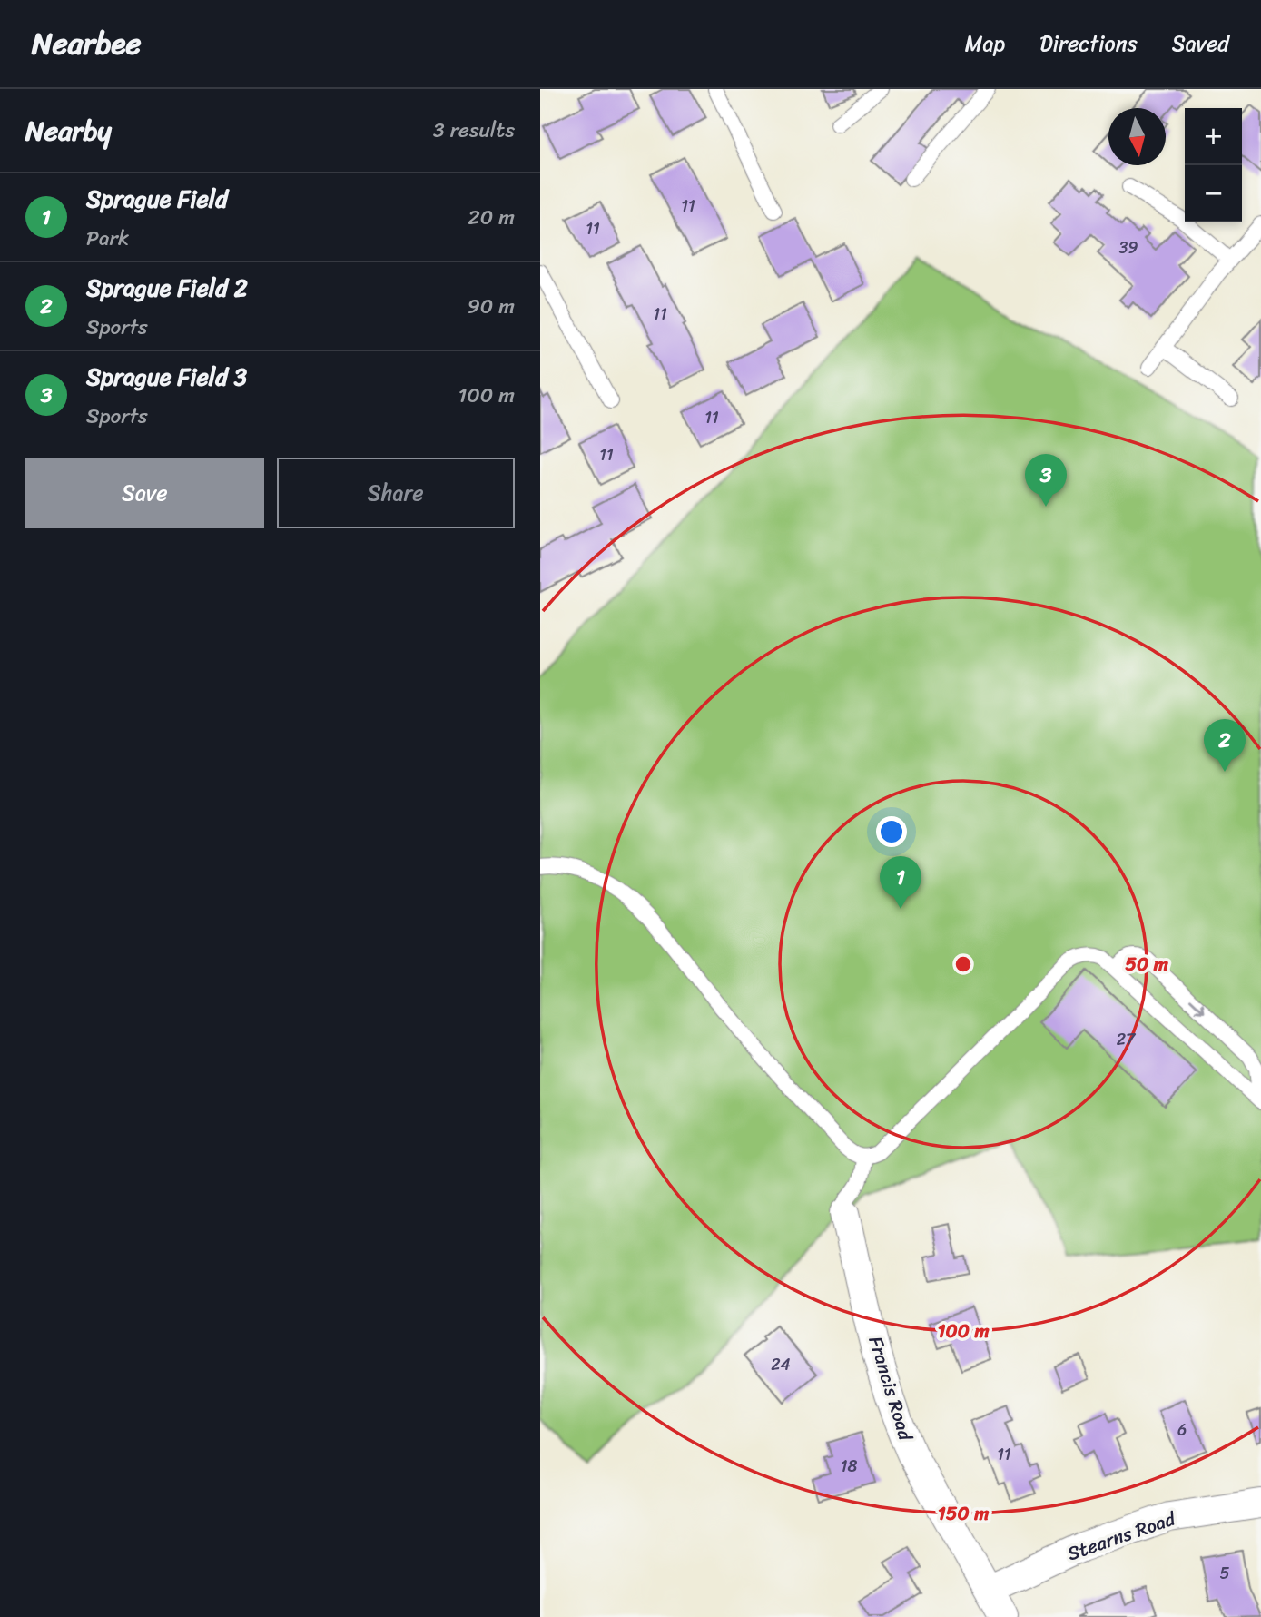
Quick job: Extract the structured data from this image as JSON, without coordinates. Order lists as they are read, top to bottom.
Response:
{
  "streets": {
    "street": ["Francis Road", "Stearns Road"]
  },
  "crossings": [
    ["Francis Road", "Stearns Road"]
  ],
  "house_numbers": [
    "11",
    "11",
    "39",
    "11",
    "11",
    "11",
    "27",
    "24",
    "6",
    "11",
    "18",
    "5"
  ],
  "north": "bottom",
  "page": {
    "header": "Nearbee",
    "nav": ["Map", "Directions", "Saved"],
    "heading": ["Nearby", "3 results"],
    "map_buttons": ["+", "−"],
    "list": [
      {
        "mark": "1",
        "name": "Sprague Field",
        "note": "Park",
        "value": "20 m"
      },
      {
        "mark": "2",
        "name": "Sprague Field 2",
        "note": "Sports",
        "value": "90 m"
      },
      {
        "mark": "3",
        "name": "Sprague Field 3",
        "note": "Sports",
        "value": "100 m"
      }
    ],
    "buttons": ["Save", "Share"],
    "pins": ["3", "2", "1"]
  },
  "rings": ["50 m", "100 m", "150 m"]
}
